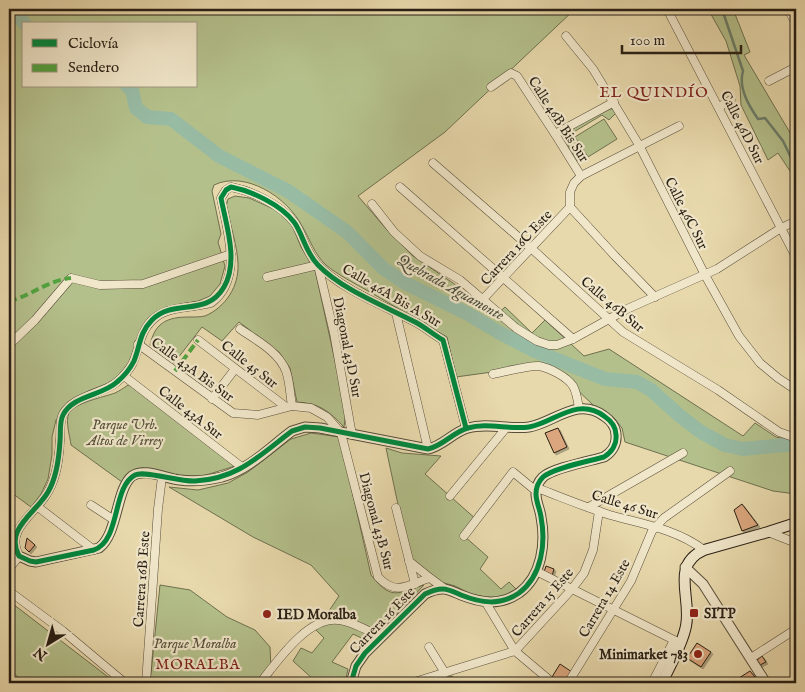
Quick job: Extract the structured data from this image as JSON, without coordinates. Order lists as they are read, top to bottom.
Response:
{
  "streets": {
    "street": [
      "Calle 46B Bis Sur",
      "Calle 46D Sur",
      "Calle 46C Sur",
      "Carrera 16C Este",
      "Calle 46A Bis A Sur",
      "Calle 46B Sur",
      "Diagonal 43D Sur",
      "Calle 45 Sur",
      "Calle 43A Bis Sur",
      "Calle 43A Sur",
      "Calle 46 Sur",
      "Diagonal 43B Sur",
      "Carrera 16B Este",
      "Carrera 14 Este",
      "Carrera 15 Este",
      "Carrera 16 Este"
    ]
  },
  "crossings": [
    ["Calle 46B Bis Sur", "Carrera 16C Este"],
    ["Carrera 16C Este", "Calle 46B Sur"],
    ["Calle 46A Bis A Sur", "Diagonal 43D Sur"],
    ["Calle 45 Sur", "Calle 43A Bis Sur"],
    ["Calle 45 Sur", "Diagonal 43B Sur"],
    ["Calle 46 Sur", "Carrera 14 Este"],
    ["Calle 46 Sur", "Carrera 15 Este"]
  ],
  "districts": ["EL QUINDÍO", "MORALBA"],
  "water": ["Quebrada Aguamonte"],
  "parks": ["Parque Urb. Altos de Virrey", "Parque Moralba"],
  "places": {
    "transit": ["SITP"],
    "other": ["IED Moralba", "Minimarket 783"]
  },
  "legend": ["Ciclovía", "Sendero"],
  "scale_bar": "100 m",
  "north": "bottom left"
}
